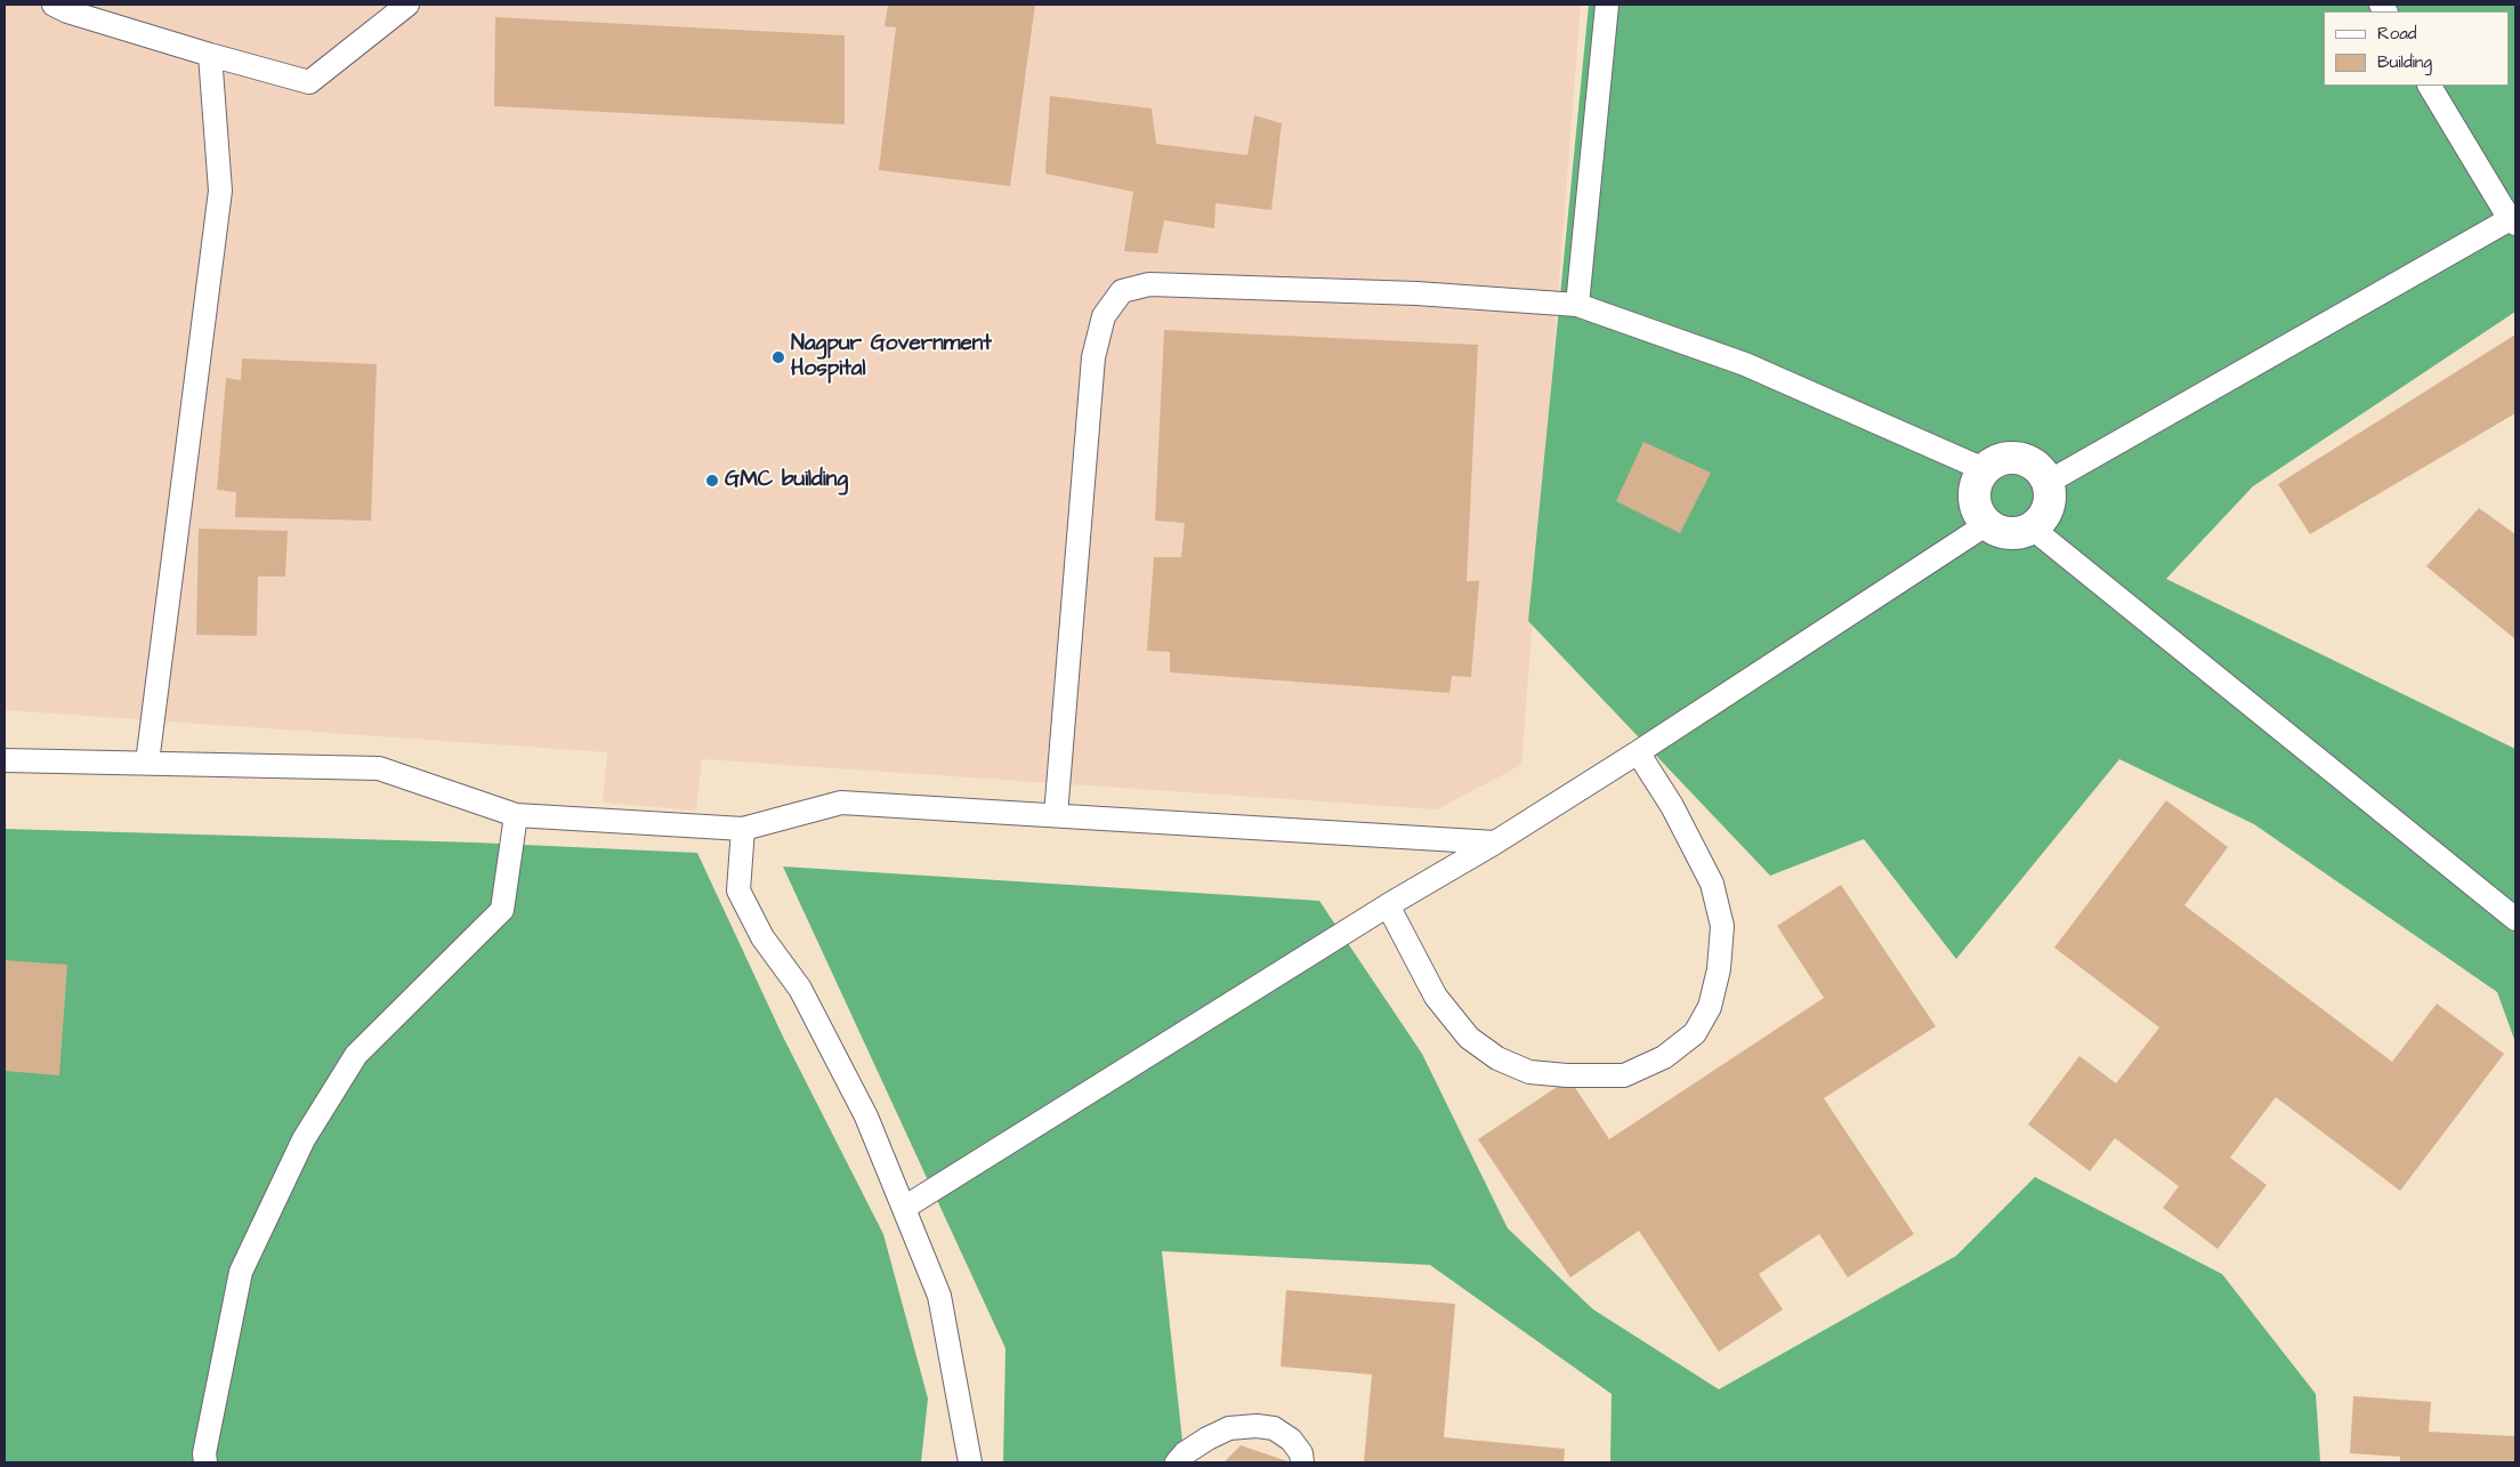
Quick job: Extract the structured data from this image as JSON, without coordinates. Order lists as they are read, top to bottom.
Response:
{
  "places": ["Nagpur Government Hospital", "GMC building"],
  "legend": ["Road", "Building"]
}
